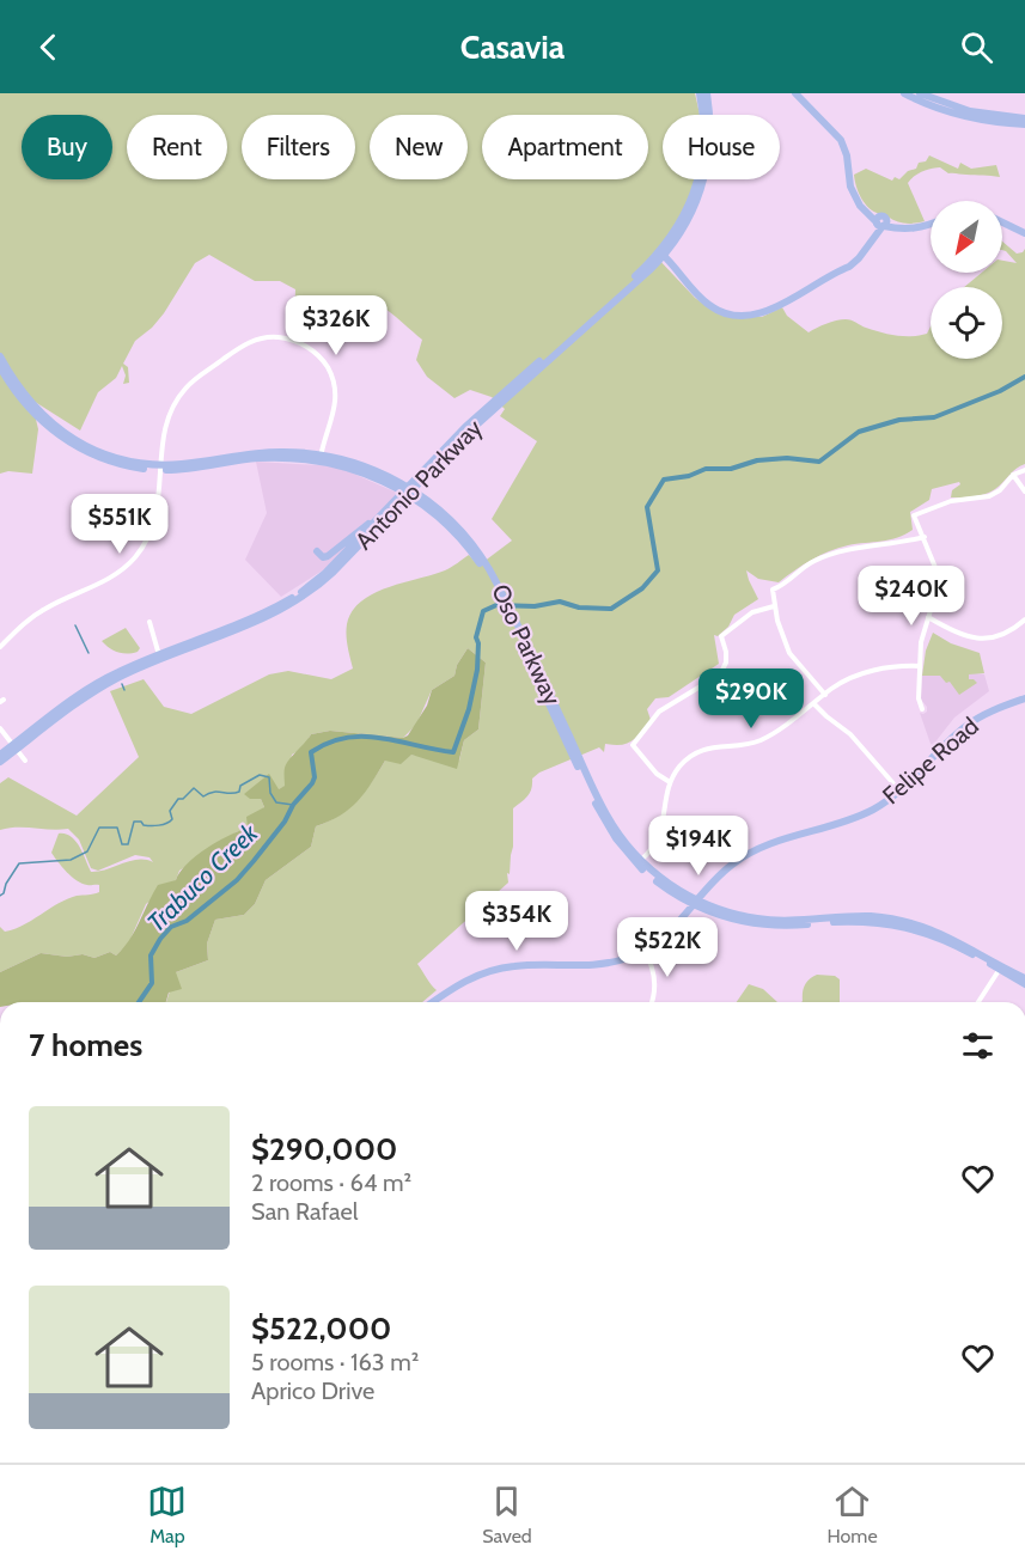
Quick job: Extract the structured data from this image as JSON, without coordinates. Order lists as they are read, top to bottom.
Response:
{
  "streets": {
    "main road": ["Antonio Parkway", "Oso Parkway", "Felipe Road"]
  },
  "crossings": [
    ["Antonio Parkway", "Oso Parkway"],
    ["Oso Parkway", "Felipe Road"]
  ],
  "water": ["Trabuco Creek"],
  "north": "bottom left",
  "page": {
    "header": "Casavia",
    "chip": [
      "Buy",
      "Rent",
      "Filters",
      "New",
      "Apartment",
      "House"
    ],
    "price": [
      "$326K",
      "$551K",
      "$240K",
      "$290K",
      "$194K",
      "$354K",
      "$522K"
    ],
    "heading": "7 homes",
    "list": [
      {
        "name": "$290,000",
        "note": "2 rooms · 64 m² · San Rafael"
      },
      {
        "name": "$522,000",
        "note": "5 rooms · 163 m² · Aprico Drive"
      }
    ],
    "tabs": ["Map", "Saved", "Home"]
  }
}
